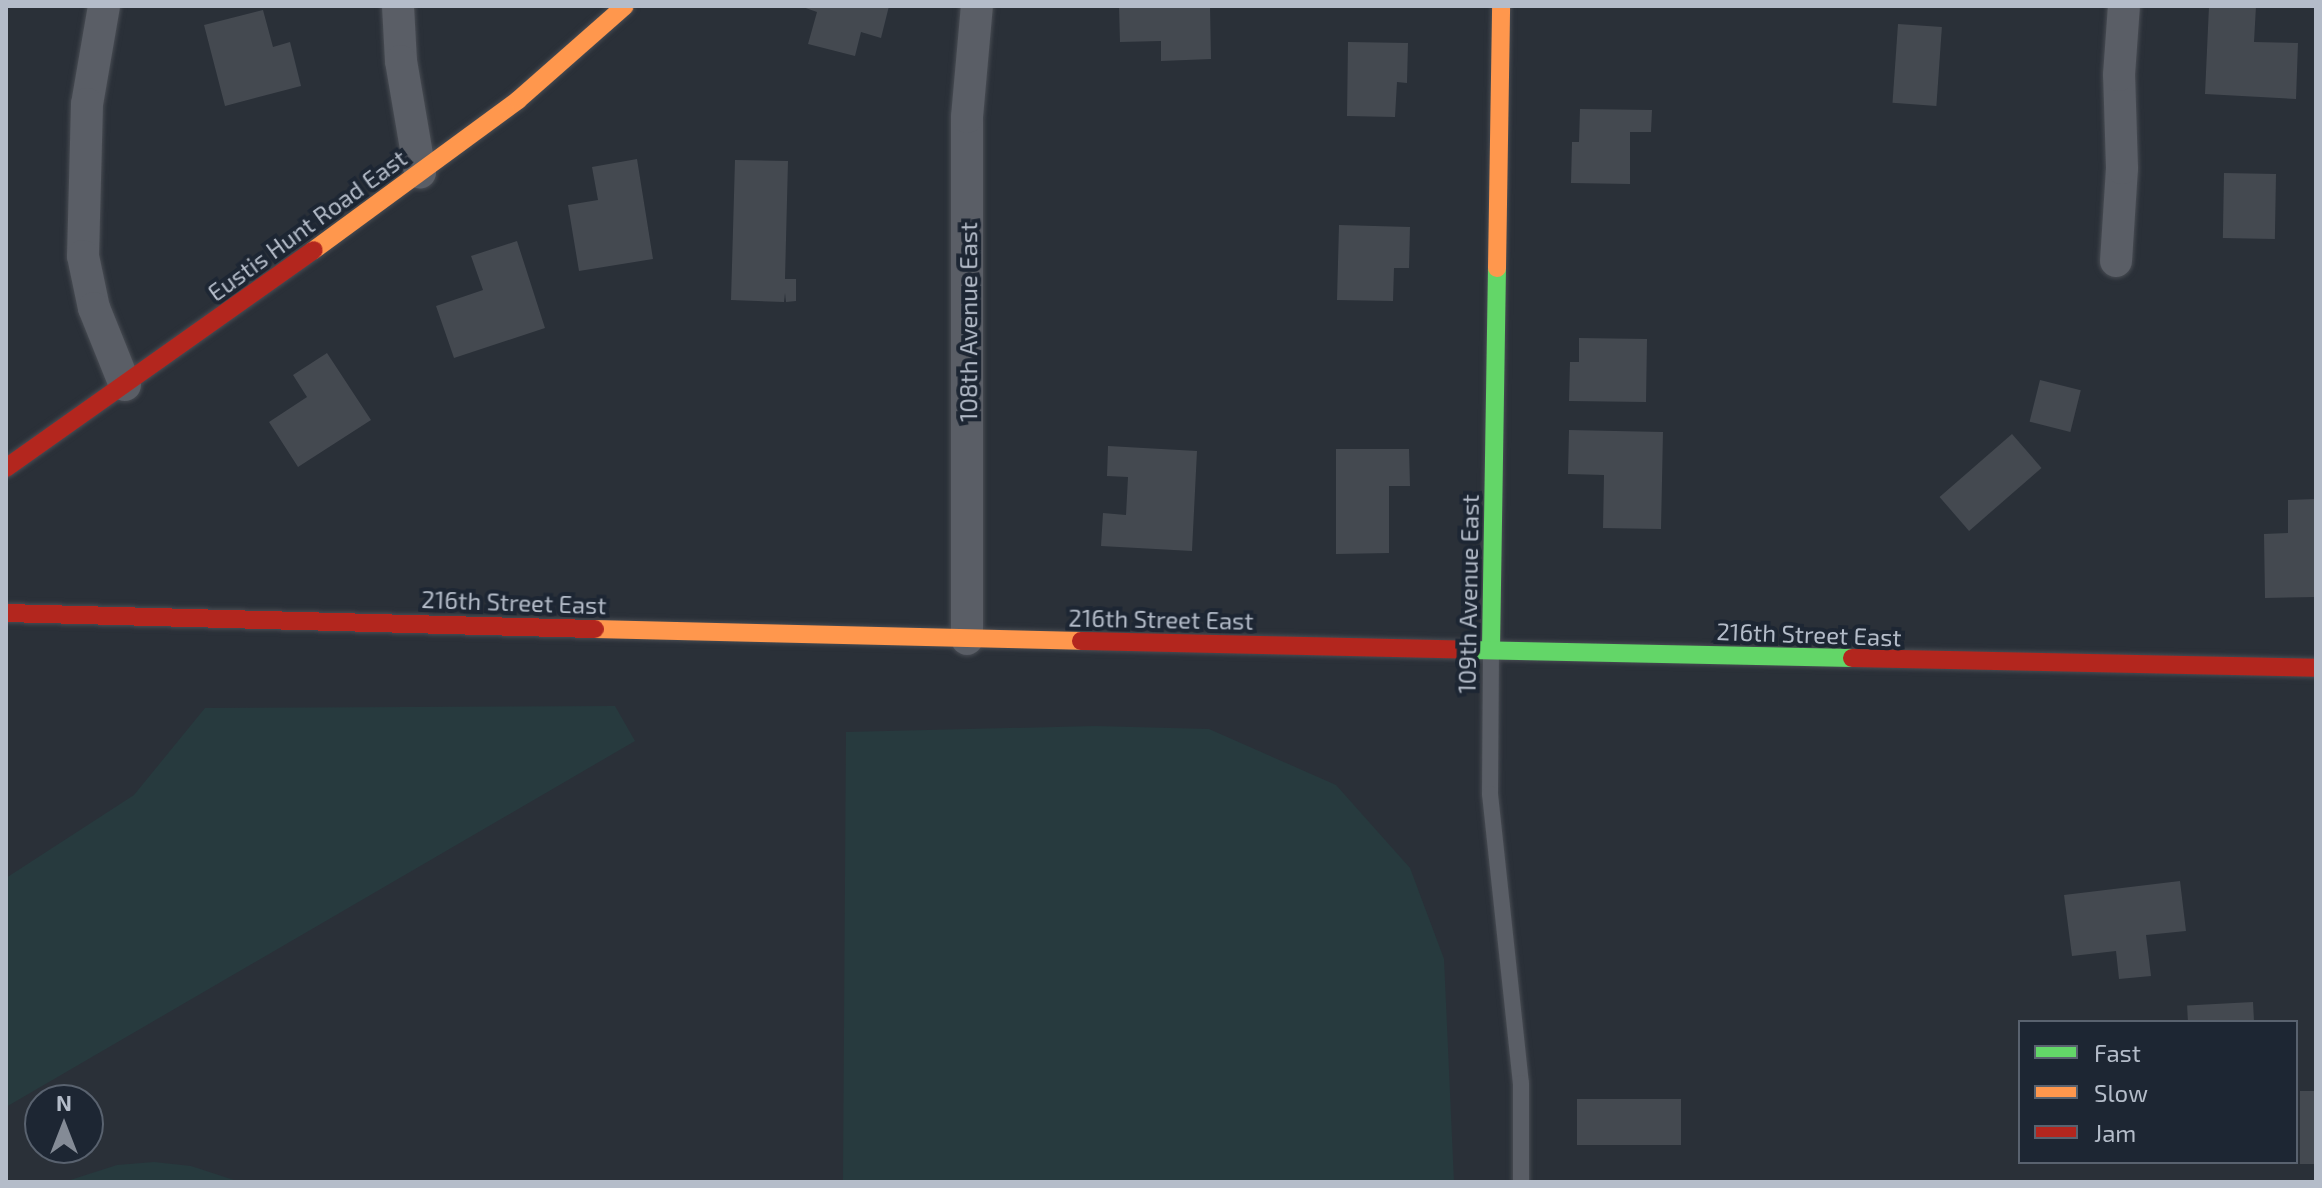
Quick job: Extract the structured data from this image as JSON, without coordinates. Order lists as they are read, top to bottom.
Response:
{
  "streets": {
    "street": [
      "Eustis Hunt Road East",
      "108th Avenue East",
      "109th Avenue East",
      "216th Street East"
    ]
  },
  "crossings": [
    ["108th Avenue East", "216th Street East"],
    ["109th Avenue East", "216th Street East"]
  ],
  "legend": ["Fast", "Slow", "Jam"],
  "north": "top"
}
